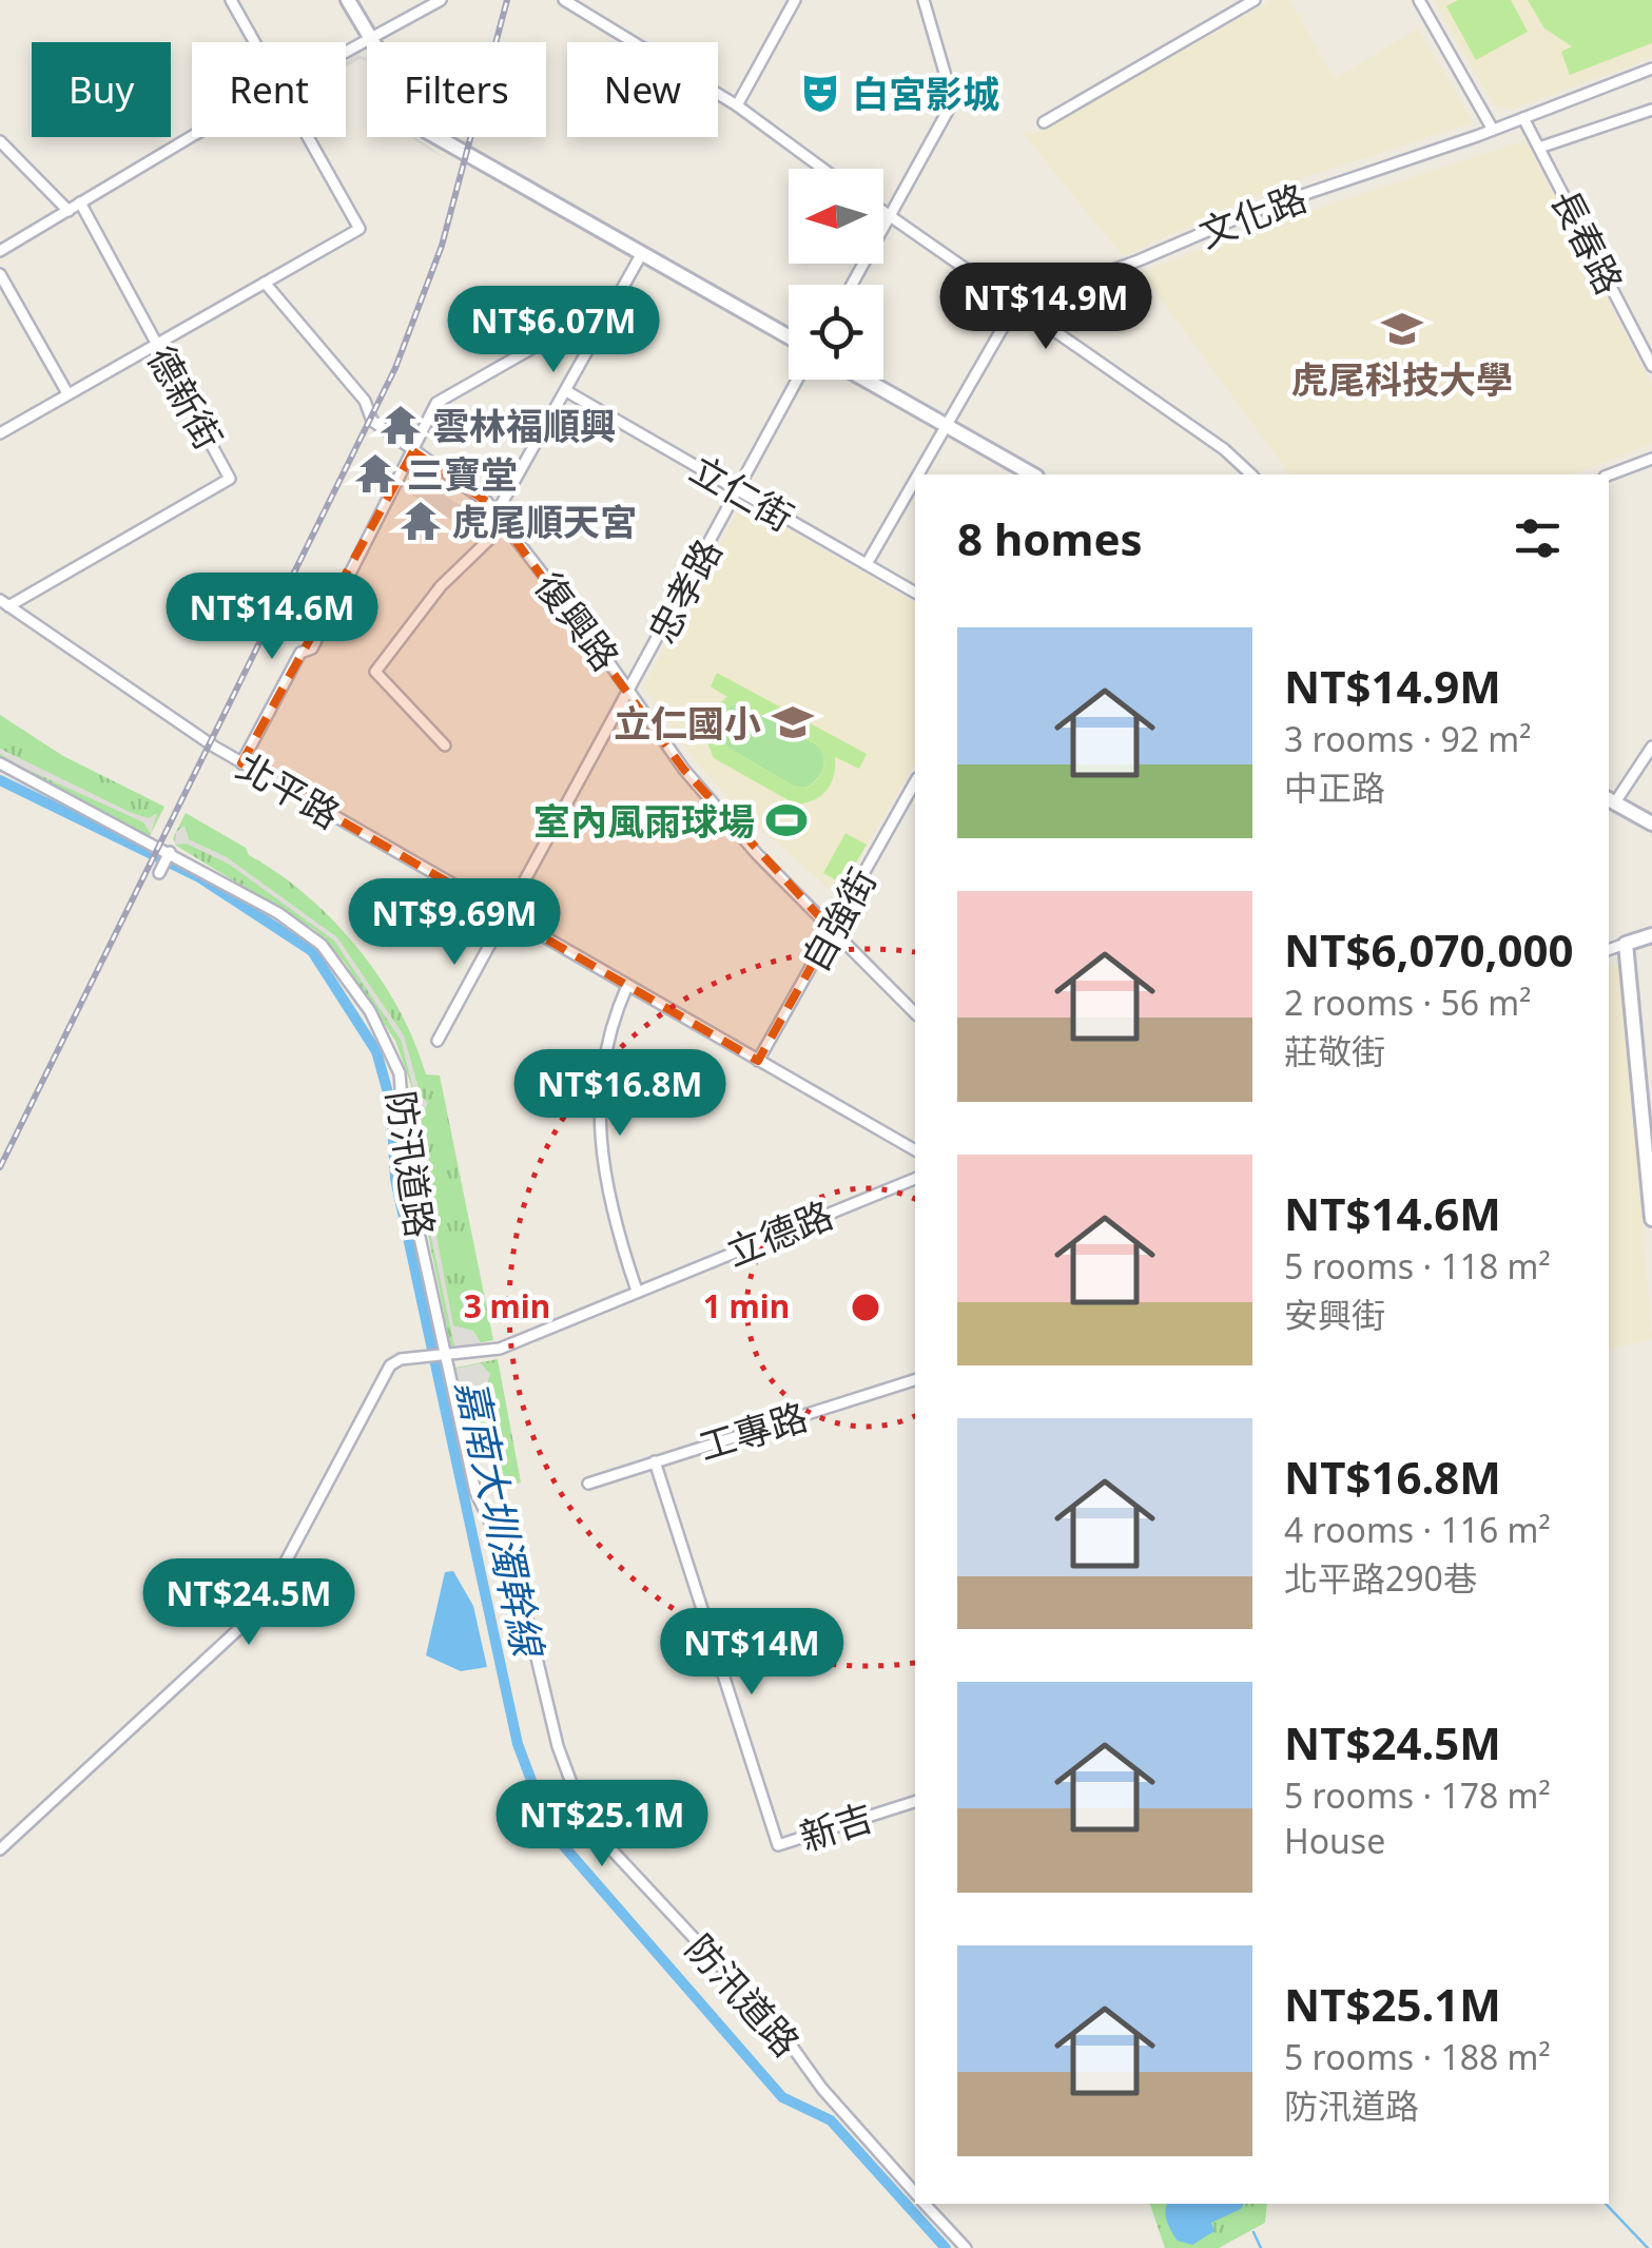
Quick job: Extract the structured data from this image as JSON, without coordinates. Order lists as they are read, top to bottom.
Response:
{
  "streets": {
    "street": [
      "文化路",
      "長春路",
      "德新街",
      "立仁街",
      "忠孝路",
      "復興路",
      "北平路",
      "自強街",
      "防汛道路",
      "立德路",
      "工專路",
      "新吉"
    ]
  },
  "crossings": [
    ["文化路", "長春路"],
    ["德新街", "北平路"],
    ["立仁街", "忠孝路"],
    ["忠孝路", "復興路"],
    ["忠孝路", "北平路"],
    ["復興路", "自強街"],
    ["北平路", "自強街"],
    ["防汛道路", "立德路"],
    ["工專路", "新吉"]
  ],
  "water": ["嘉南大圳濁幹線"],
  "places": {
    "theatre": ["白宮影城"],
    "school or university": ["虎尾科技大學", "立仁國小"],
    "temple": ["雲林福順興", "三寶堂", "虎尾順天宮"],
    "sports": ["室內風雨球場"]
  },
  "north": "left",
  "page": {
    "chip": [
      "Buy",
      "Rent",
      "Filters",
      "New"
    ],
    "price": [
      "NT$14.9M",
      "NT$6.07M",
      "NT$14.6M",
      "NT$9.69M",
      "NT$16.8M",
      "NT$24.5M",
      "NT$14M",
      "NT$25.1M"
    ],
    "heading": "8 homes",
    "list": [
      {
        "name": "NT$14.9M",
        "note": "3 rooms · 92 m² · 中正路"
      },
      {
        "name": "NT$6,070,000",
        "note": "2 rooms · 56 m² · 莊敬街"
      },
      {
        "name": "NT$14.6M",
        "note": "5 rooms · 118 m² · 安興街"
      },
      {
        "name": "NT$16.8M",
        "note": "4 rooms · 116 m² · 北平路290巷"
      },
      {
        "name": "NT$24.5M",
        "note": "5 rooms · 178 m² · House"
      },
      {
        "name": "NT$25.1M",
        "note": "5 rooms · 188 m² · 防汛道路"
      }
    ]
  },
  "rings": ["3 min", "1 min"]
}
